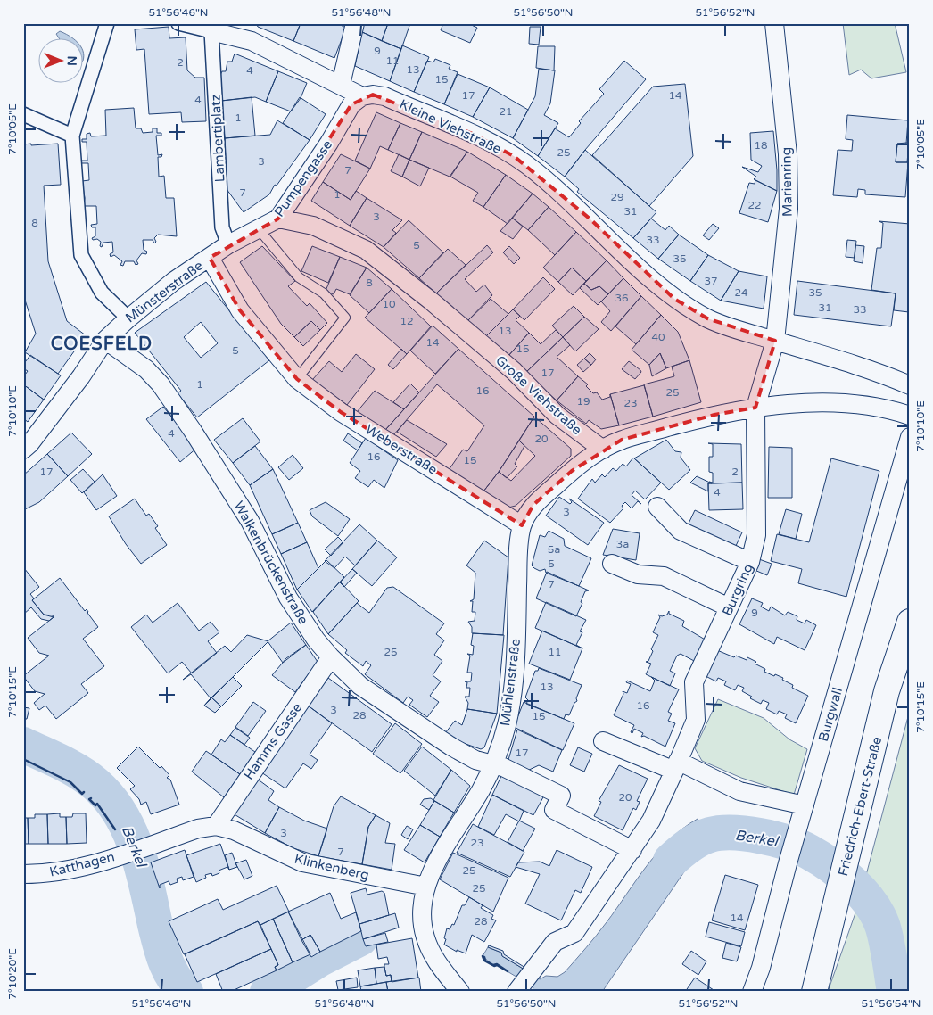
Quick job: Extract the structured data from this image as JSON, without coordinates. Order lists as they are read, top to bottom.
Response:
{
  "streets": {
    "main road": ["Friedrich-Ebert-Straße"],
    "street": [
      "Kleine Viehstraße",
      "Lambertiplatz",
      "Pumpengasse",
      "Marienring",
      "Münsterstraße",
      "Große Viehstraße",
      "Weberstraße",
      "Walkenbrückenstraße",
      "Burgring",
      "Mühlenstraße",
      "Burgwall",
      "Hamms Gasse",
      "Katthagen",
      "Klinkenberg"
    ]
  },
  "crossings": [
    ["Kleine Viehstraße", "Lambertiplatz"],
    ["Kleine Viehstraße", "Pumpengasse"],
    ["Kleine Viehstraße", "Marienring"],
    ["Lambertiplatz", "Pumpengasse"],
    ["Lambertiplatz", "Münsterstraße"],
    ["Pumpengasse", "Münsterstraße"],
    ["Pumpengasse", "Große Viehstraße"],
    ["Münsterstraße", "Weberstraße"],
    ["Münsterstraße", "Walkenbrückenstraße"],
    ["Große Viehstraße", "Mühlenstraße"],
    ["Weberstraße", "Mühlenstraße"],
    ["Walkenbrückenstraße", "Burgring"],
    ["Walkenbrückenstraße", "Mühlenstraße"],
    ["Walkenbrückenstraße", "Hamms Gasse"],
    ["Mühlenstraße", "Klinkenberg"],
    ["Hamms Gasse", "Katthagen"],
    ["Hamms Gasse", "Klinkenberg"],
    ["Katthagen", "Klinkenberg"]
  ],
  "districts": ["COESFELD"],
  "water": ["Berkel"],
  "house_numbers": [
    "9",
    "11",
    "2",
    "13",
    "4",
    "15",
    "17",
    "14",
    "4",
    "21",
    "1",
    "18",
    "25",
    "3",
    "7",
    "7",
    "1",
    "29",
    "22",
    "31",
    "3",
    "8",
    "33",
    "5",
    "35",
    "37",
    "8",
    "24",
    "35",
    "36",
    "10",
    "31",
    "33",
    "12",
    "13",
    "40",
    "14",
    "15",
    "5",
    "17",
    "1",
    "16",
    "25",
    "19",
    "23",
    "4",
    "20",
    "16",
    "15",
    "17",
    "2",
    "4",
    "3",
    "3a",
    "5a",
    "5",
    "7",
    "9",
    "25",
    "11",
    "13",
    "16",
    "3",
    "28",
    "15",
    "17",
    "20",
    "3",
    "23",
    "7",
    "25",
    "25",
    "14",
    "28"
  ],
  "north": "right",
  "coordinates": [
    "51°56'46\"N",
    "51°56'48\"N",
    "51°56'50\"N",
    "51°56'52\"N",
    "7°10'05\"E",
    "7°10'10\"E",
    "7°10'15\"E",
    "7°10'20\"E",
    "51°56'54\"N"
  ]
}
